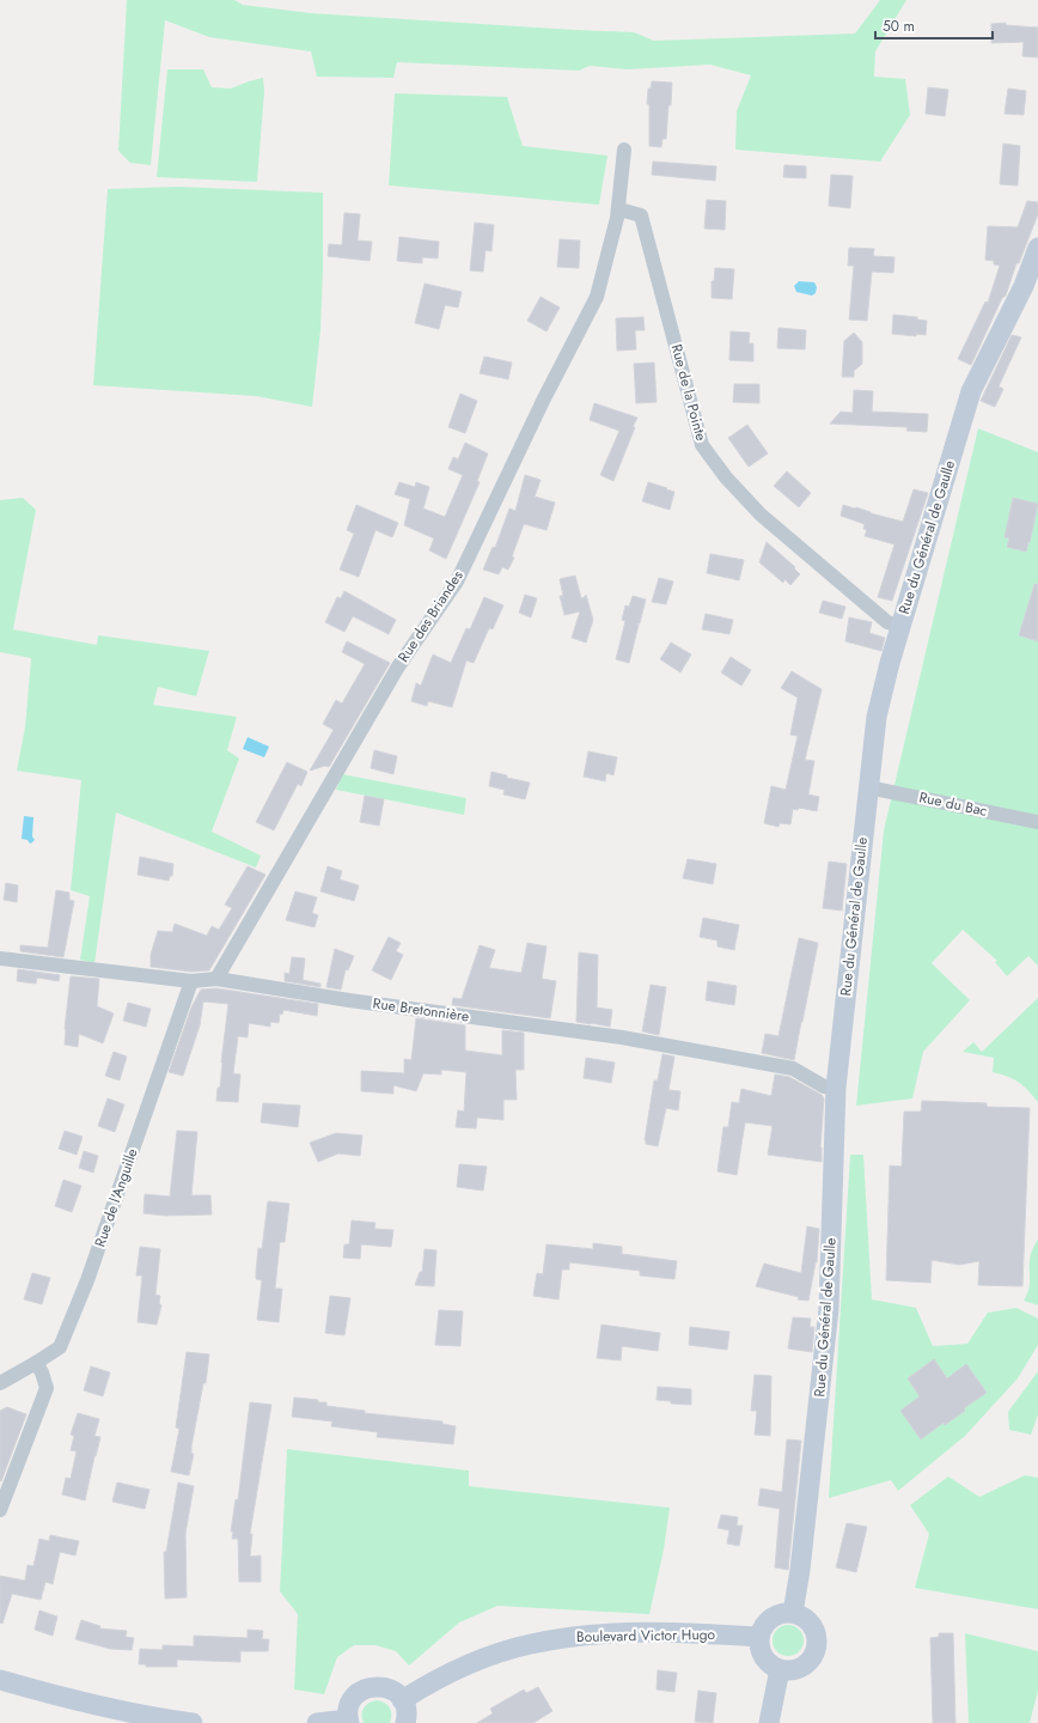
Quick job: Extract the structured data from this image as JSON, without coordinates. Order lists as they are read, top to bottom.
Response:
{
  "streets": {
    "main road": ["Rue du Général de Gaulle", "Boulevard Victor Hugo"],
    "street": [
      "Rue de la Pointe",
      "Rue des Briandes",
      "Rue du Bac",
      "Rue Bretonnière",
      "Rue de l'Anguille"
    ]
  },
  "crossings": [
    ["Rue de la Pointe", "Rue du Général de Gaulle"],
    ["Rue de la Pointe", "Rue des Briandes"],
    ["Rue du Général de Gaulle", "Rue du Bac"],
    ["Rue du Général de Gaulle", "Rue Bretonnière"],
    ["Rue du Général de Gaulle", "Boulevard Victor Hugo"],
    ["Rue des Briandes", "Rue Bretonnière"],
    ["Rue Bretonnière", "Rue de l'Anguille"]
  ],
  "scale_bar": "50 m"
}
